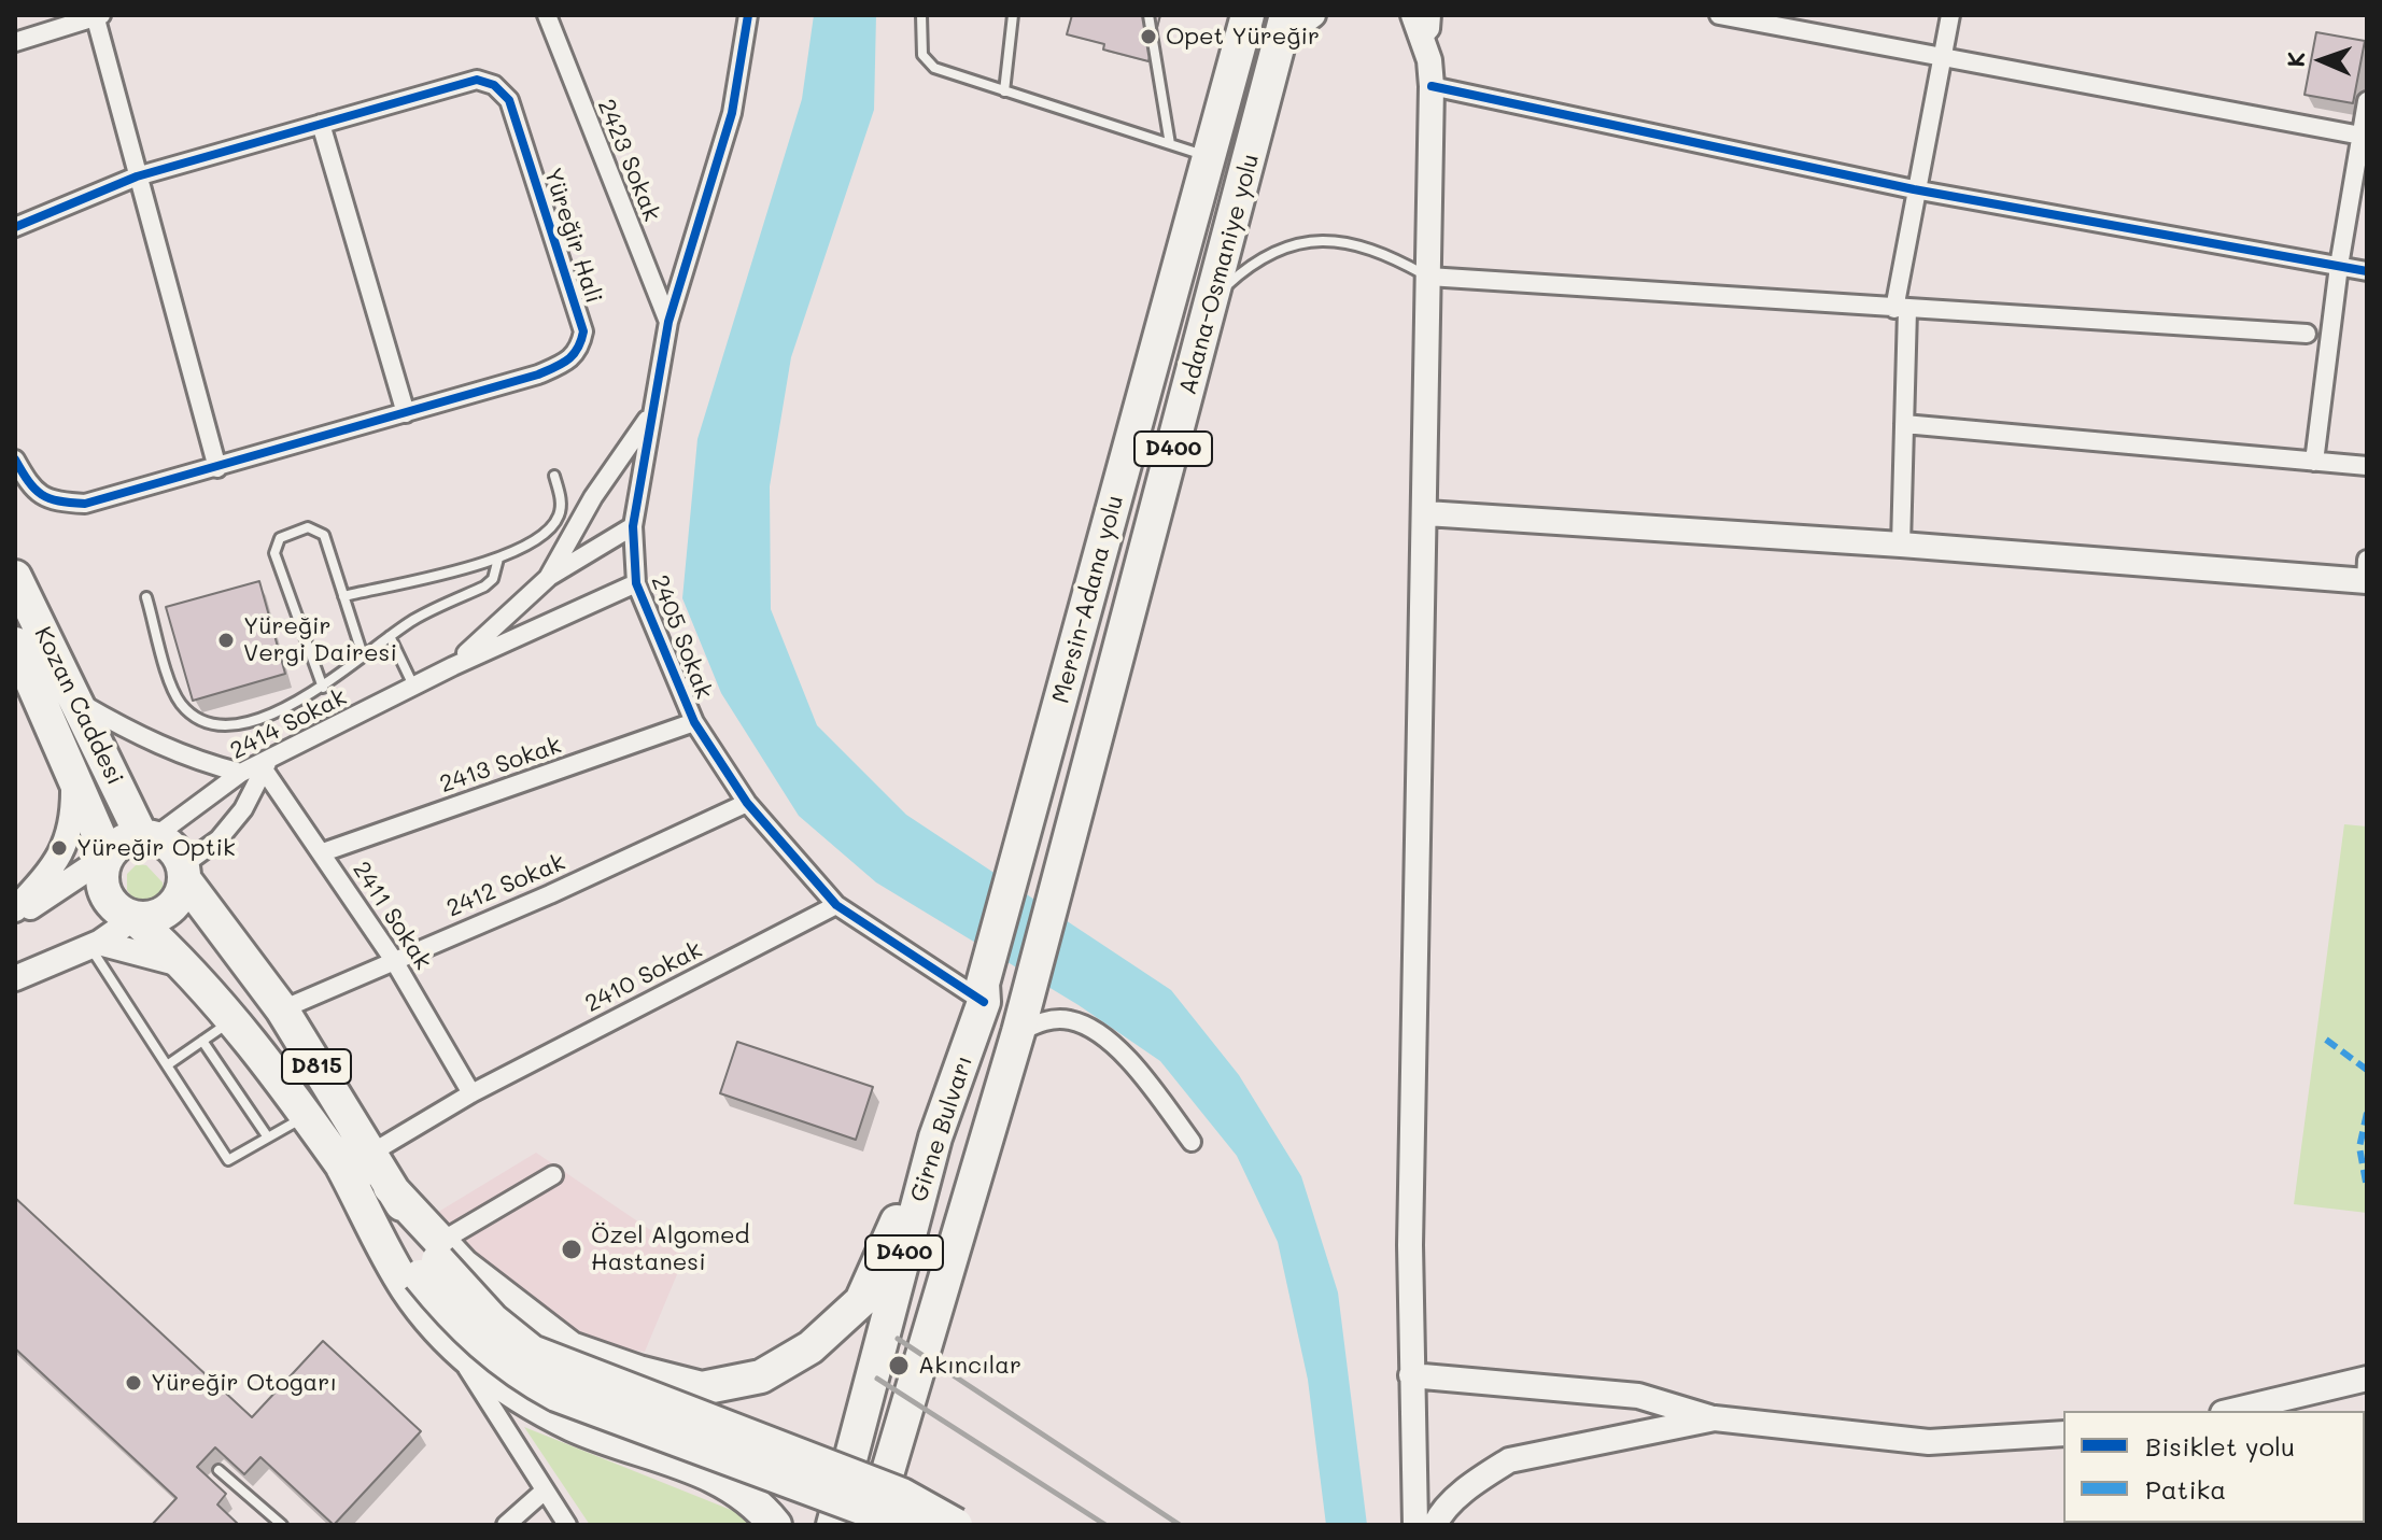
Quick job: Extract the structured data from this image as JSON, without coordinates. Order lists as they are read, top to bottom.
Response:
{
  "streets": {
    "highway": [
      "Adana-Osmaniye yolu",
      "D400",
      "Mersin-Adana yolu",
      "Kozan Caddesi",
      "D815",
      "Girne Bulvarı"
    ],
    "street": [
      "2423 Sokak",
      "Yüreğir Hali",
      "2405 Sokak",
      "2414 Sokak",
      "2413 Sokak",
      "2412 Sokak",
      "2411 Sokak",
      "2410 Sokak"
    ]
  },
  "crossings": [
    ["2423 Sokak", "2405 Sokak"],
    ["Adana-Osmaniye yolu", "Girne Bulvarı"],
    ["Mersin-Adana yolu", "2405 Sokak"],
    ["Mersin-Adana yolu", "Girne Bulvarı"],
    ["2405 Sokak", "2414 Sokak"],
    ["2405 Sokak", "2413 Sokak"],
    ["2405 Sokak", "2412 Sokak"],
    ["2405 Sokak", "2410 Sokak"],
    ["2405 Sokak", "Girne Bulvarı"],
    ["Kozan Caddesi", "2414 Sokak"],
    ["Kozan Caddesi", "D815"],
    ["2414 Sokak", "2411 Sokak"],
    ["2414 Sokak", "D815"],
    ["2413 Sokak", "2411 Sokak"],
    ["2412 Sokak", "2411 Sokak"],
    ["2412 Sokak", "D815"],
    ["2411 Sokak", "2410 Sokak"],
    ["2410 Sokak", "D815"]
  ],
  "places": [
    "Opet Yüreğir",
    "Yüreğir Vergi Dairesi",
    "Yüreğir Optik",
    "Özel Algomed Hastanesi",
    "Akıncılar",
    "Yüreğir Otogarı"
  ],
  "legend": ["Bisiklet yolu", "Patika"],
  "north": "left"
}
